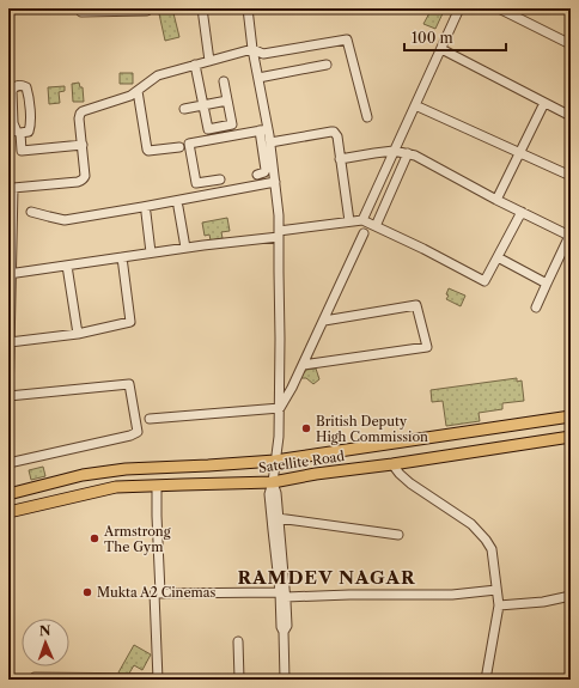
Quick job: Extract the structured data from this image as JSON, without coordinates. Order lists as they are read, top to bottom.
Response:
{
  "streets": {
    "main road": ["Satellite Road"]
  },
  "districts": ["RAMDEV NAGAR"],
  "places": ["British Deputy High Commission", "Armstrong The Gym", "Mukta A2 Cinemas"],
  "scale_bar": "100 m",
  "north": "top"
}
